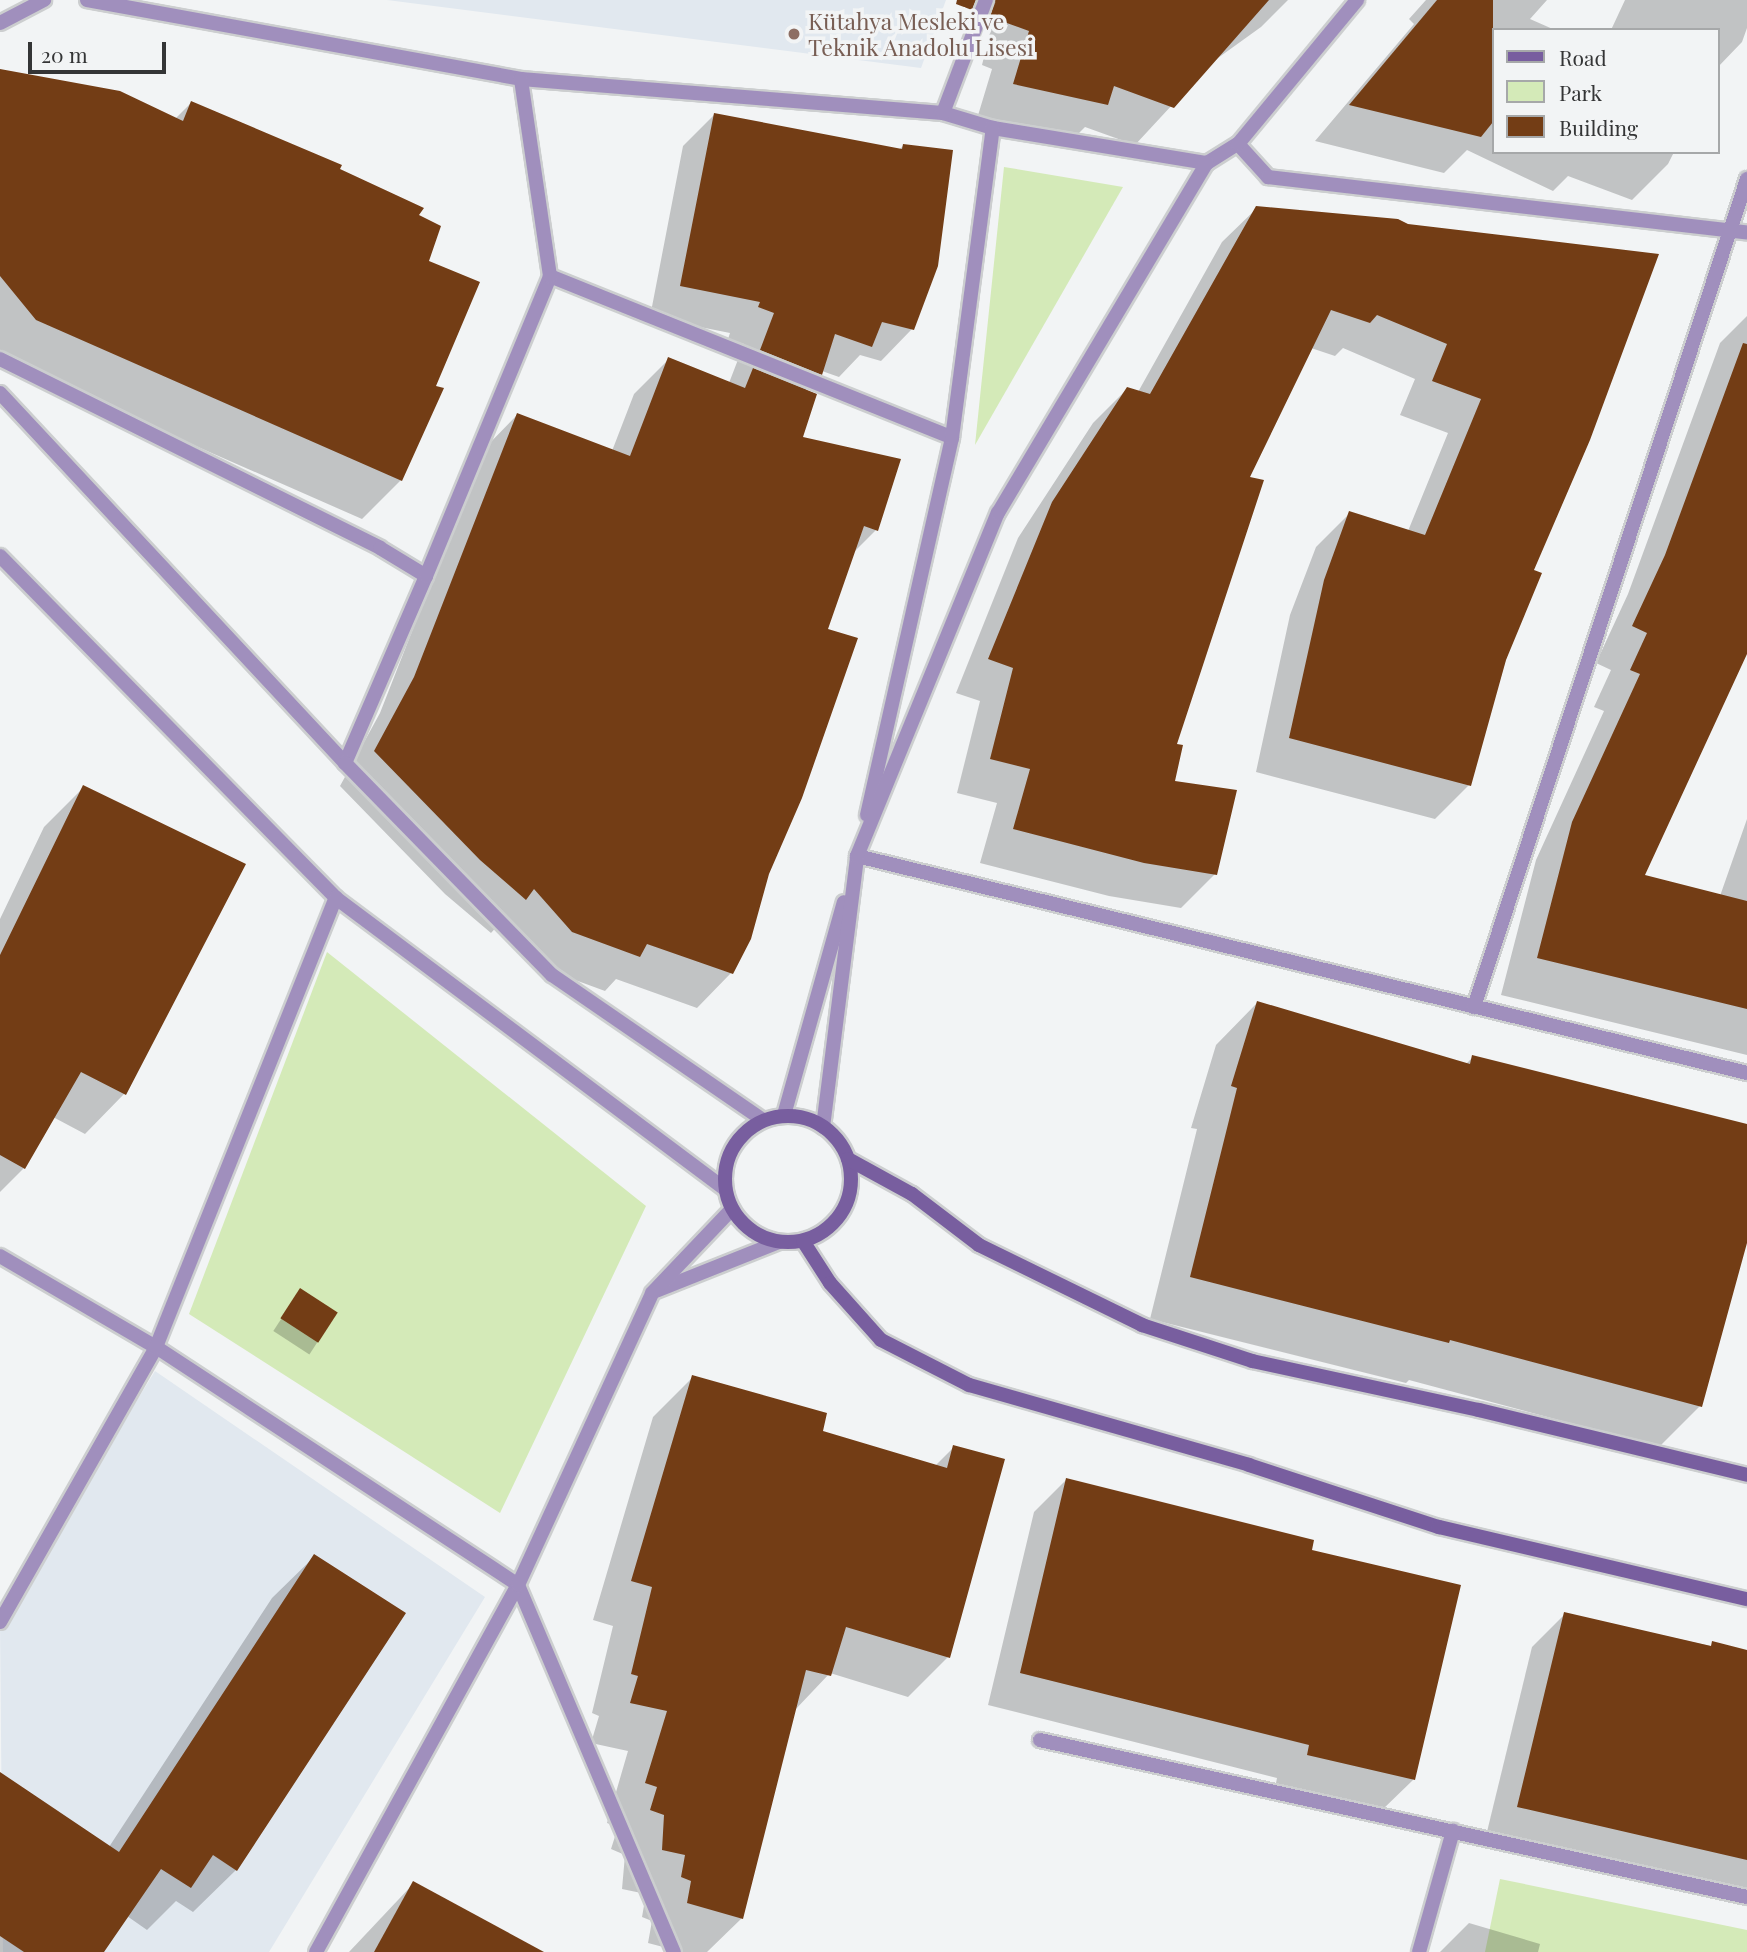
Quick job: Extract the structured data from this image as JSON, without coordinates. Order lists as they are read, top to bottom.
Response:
{
  "places": ["Kütahya Mesleki ve Teknik Anadolu Lisesi"],
  "legend": ["Road", "Park", "Building"],
  "scale_bar": "20 m"
}
